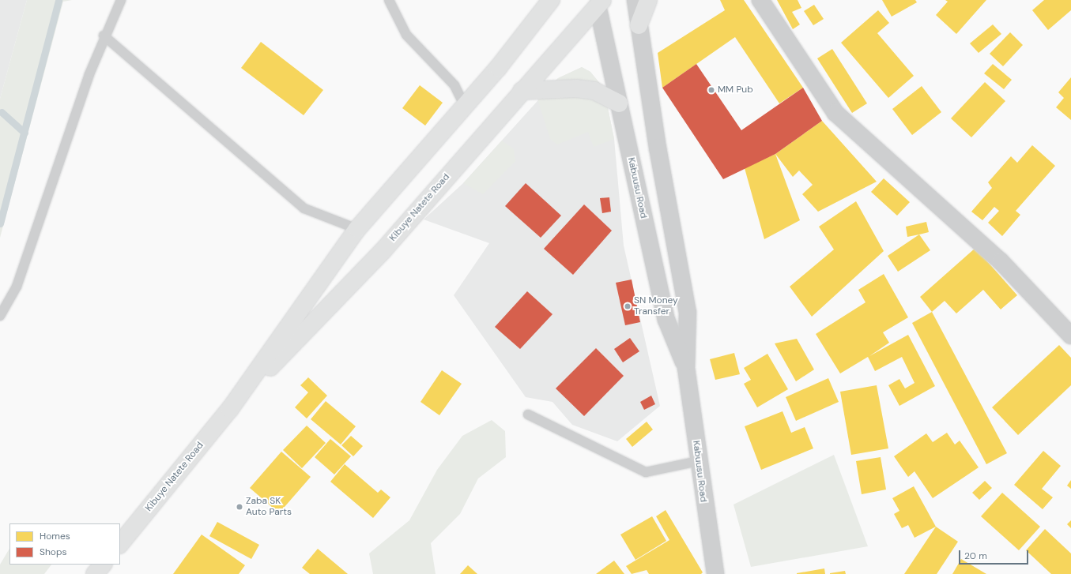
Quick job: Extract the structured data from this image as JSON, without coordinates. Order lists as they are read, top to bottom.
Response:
{
  "streets": {
    "main road": ["Kibuye Natete Road"],
    "street": ["Kabuusu Road"]
  },
  "crossings": [
    ["Kabuusu Road", "Kibuye Natete Road"]
  ],
  "places": ["MM Pub", "SN Money Transfer", "Zaba SK Auto Parts"],
  "legend": ["Homes", "Shops"],
  "scale_bar": "20 m"
}
